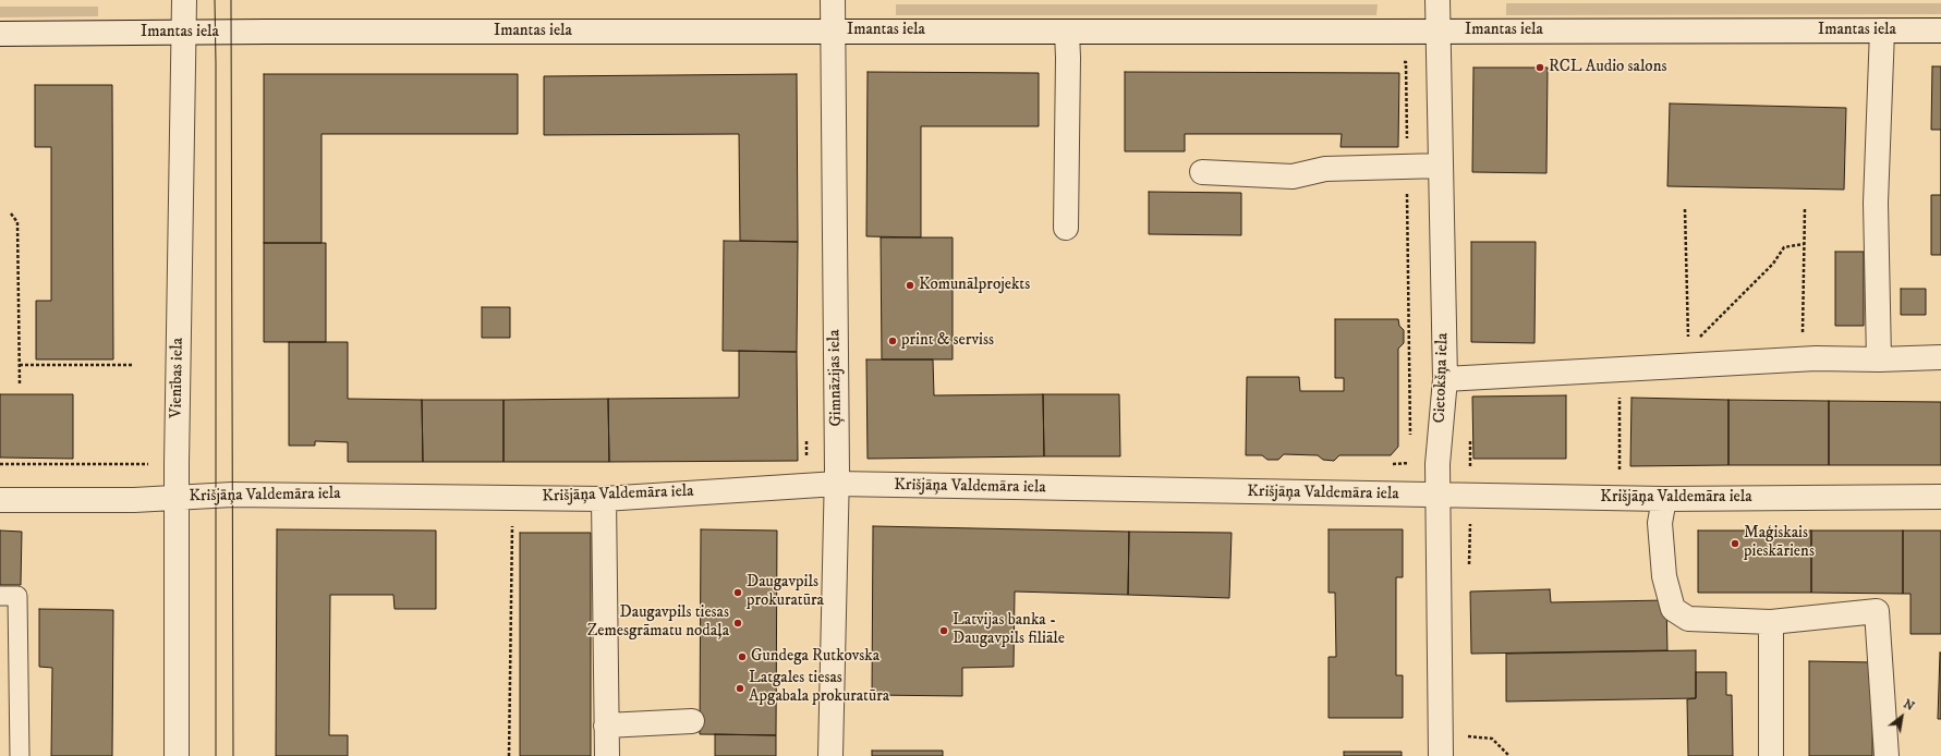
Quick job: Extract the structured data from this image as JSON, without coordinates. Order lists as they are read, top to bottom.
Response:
{
  "streets": {
    "street": [
      "Imantas iela",
      "Vienības iela",
      "Ģimnāzijas iela",
      "Cietokšņa iela",
      "Krišjāņa Valdemāra iela"
    ]
  },
  "crossings": [
    ["Imantas iela", "Vienības iela"],
    ["Imantas iela", "Ģimnāzijas iela"],
    ["Imantas iela", "Cietokšņa iela"],
    ["Vienības iela", "Krišjāņa Valdemāra iela"],
    ["Ģimnāzijas iela", "Krišjāņa Valdemāra iela"],
    ["Cietokšņa iela", "Krišjāņa Valdemāra iela"]
  ],
  "places": [
    "RCL Audio salons",
    "Komunālprojekts",
    "print & serviss",
    "Maģiskais pieskāriens",
    "Daugavpils prokuratūra",
    "Daugavpils tiesas Zemesgrāmatu nodaļa",
    "Latvijas banka - Daugavpils filiāle",
    "Gundega Rutkovska",
    "Latgales tiesas Apgabala prokuratūra"
  ],
  "north": "top right"
}
